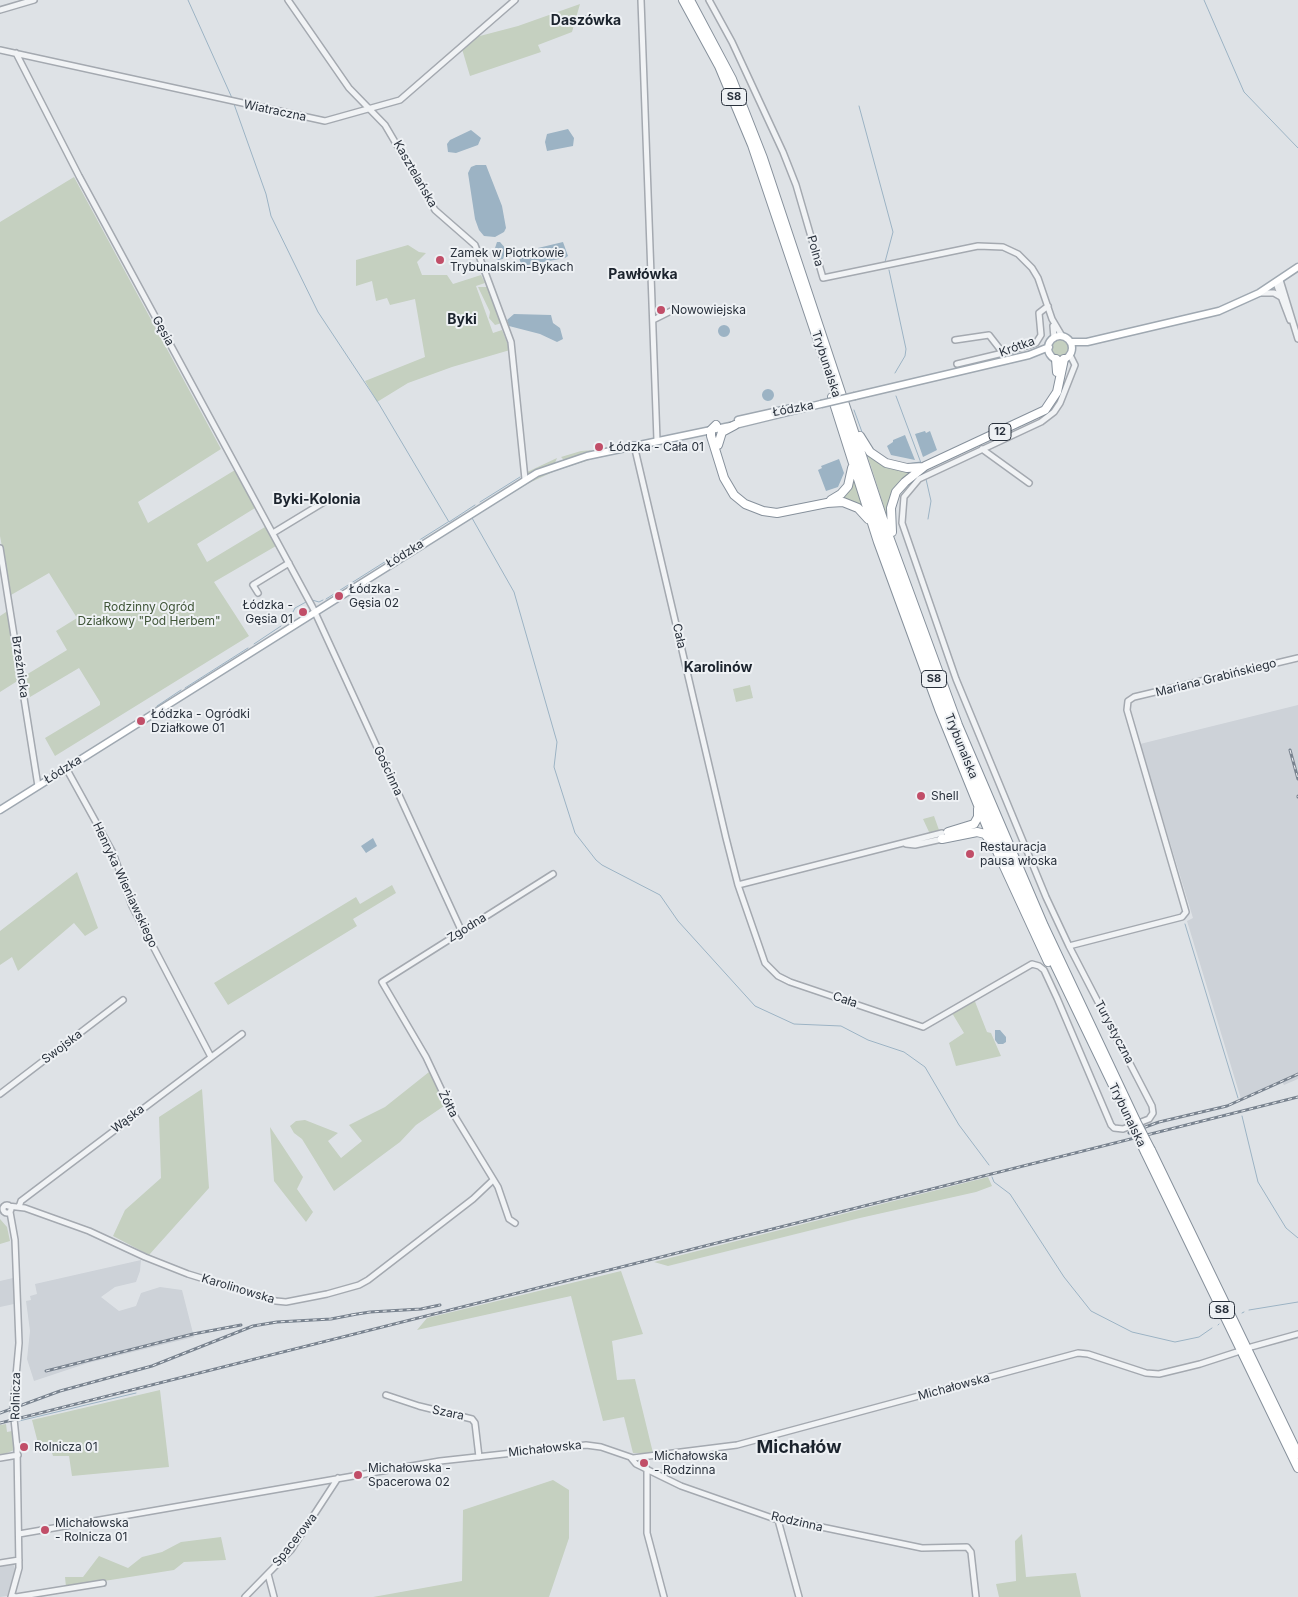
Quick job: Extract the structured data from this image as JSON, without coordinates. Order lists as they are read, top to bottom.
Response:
{
  "streets": {
    "highway": ["S8", "Trybunalska", "12"],
    "main road": ["Łódzka"],
    "street": [
      "Wiatraczna",
      "Kasztelańska",
      "Polna",
      "Gęsia",
      "Krótka",
      "Cała",
      "Brzeźnicka",
      "Mariana Grabińskiego",
      "Gościnna",
      "Henryka Wieniawskiego",
      "Zgodna",
      "Turystyczna",
      "Swojska",
      "Żółta",
      "Wąska",
      "Karolinowska",
      "Michałowska",
      "Rolnicza",
      "Szara",
      "Rodzinna",
      "Spacerowa"
    ]
  },
  "crossings": [
    ["Wiatraczna", "Kasztelańska"],
    ["Wiatraczna", "Gęsia"],
    ["Kasztelańska", "Łódzka"],
    ["Polna", "Krótka"],
    ["Gęsia", "Łódzka"],
    ["Gęsia", "Gościnna"],
    ["Trybunalska", "12"],
    ["Łódzka", "12"],
    ["Łódzka", "Cała"],
    ["Łódzka", "Brzeźnicka"],
    ["Łódzka", "Gościnna"],
    ["Łódzka", "Henryka Wieniawskiego"],
    ["Cała", "Turystyczna"],
    ["Mariana Grabińskiego", "Turystyczna"],
    ["Gościnna", "Zgodna"],
    ["Henryka Wieniawskiego", "Wąska"],
    ["Zgodna", "Żółta"],
    ["Żółta", "Karolinowska"],
    ["Wąska", "Karolinowska"],
    ["Michałowska", "Rolnicza"],
    ["Michałowska", "Szara"],
    ["Michałowska", "Rodzinna"],
    ["Michałowska", "Spacerowa"]
  ],
  "districts": [
    "Daszówka",
    "Pawłówka",
    "Byki",
    "Byki-Kolonia",
    "Karolinów",
    "Michałów"
  ],
  "parks": ["Rodzinny Ogród Działkowy \"Pod Herbem\""],
  "places": [
    "Zamek w Piotrkowie Trybunalskim-Bykach",
    "Nowowiejska",
    "Łódzka - Cała 01",
    "Łódzka - Gęsia 02",
    "Łódzka - Gęsia 01",
    "Łódzka - Ogródki Działkowe 01",
    "Shell",
    "Restauracja pausa włoska",
    "Rolnicza 01",
    "Michałowska - Rodzinna",
    "Michałowska - Spacerowa 02",
    "Michałowska - Rolnicza 01"
  ]
}
